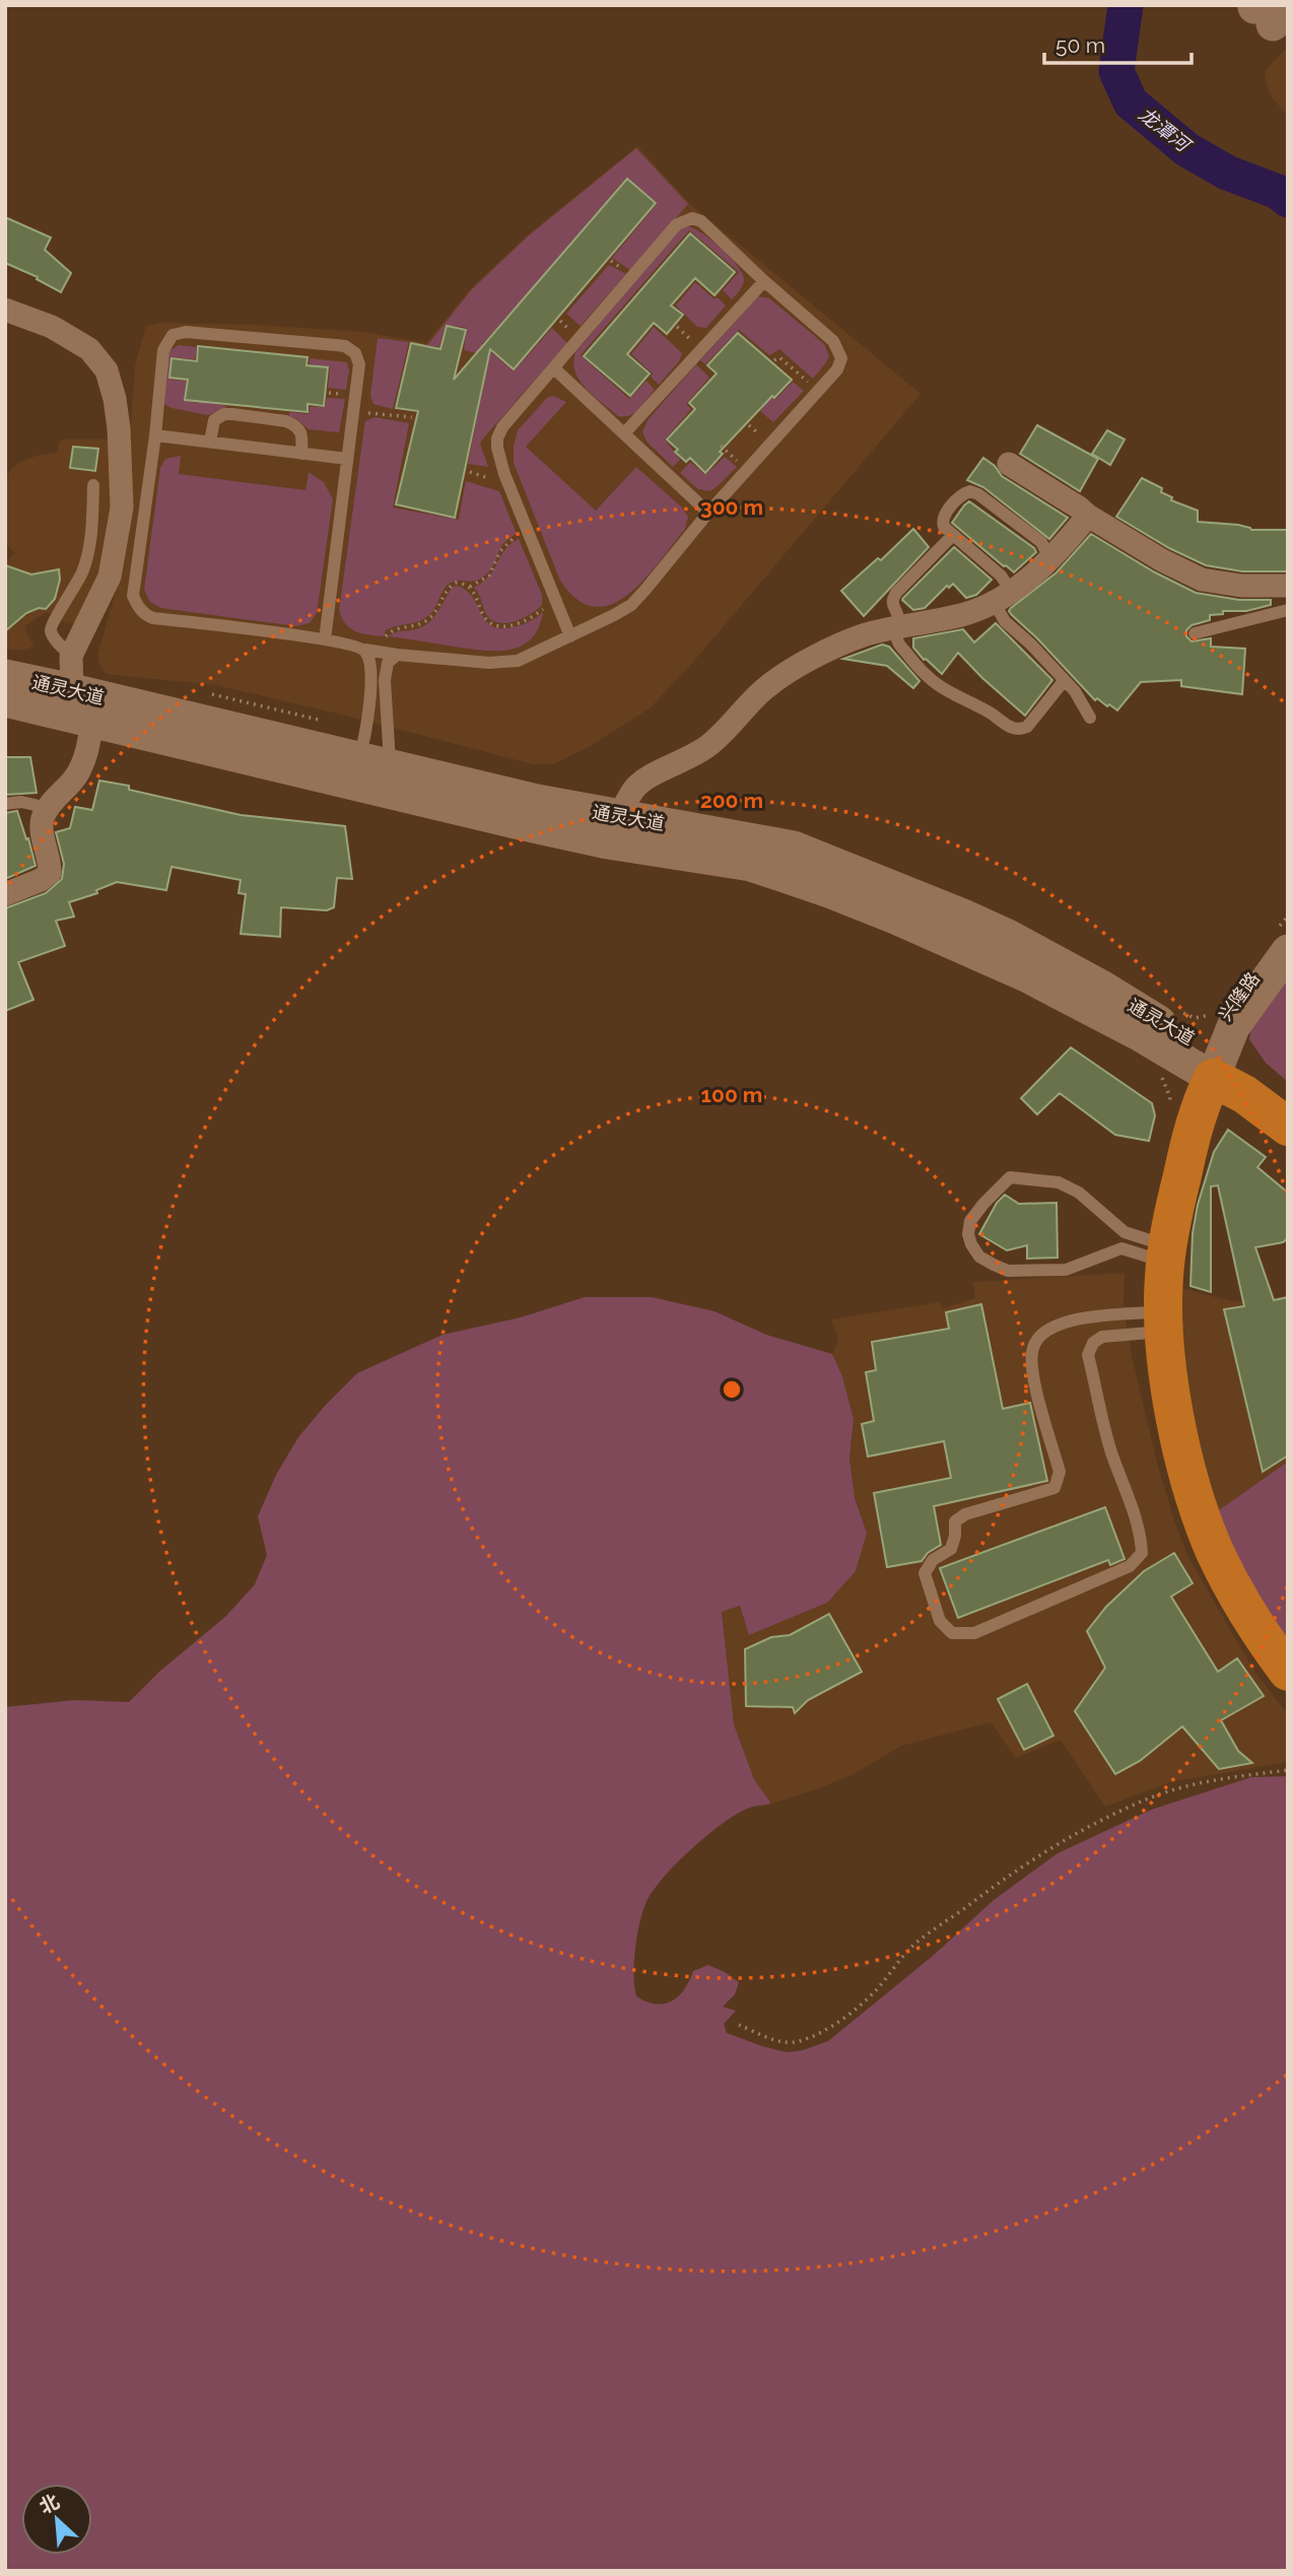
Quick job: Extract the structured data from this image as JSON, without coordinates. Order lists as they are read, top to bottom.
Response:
{
  "streets": {
    "highway": ["通灵大道"],
    "main road": ["兴隆路"]
  },
  "crossings": [
    ["通灵大道", "兴隆路"]
  ],
  "water": ["龙潭河"],
  "scale_bar": "50 m",
  "north": "top left",
  "rings": ["300 m", "200 m", "100 m"]
}
